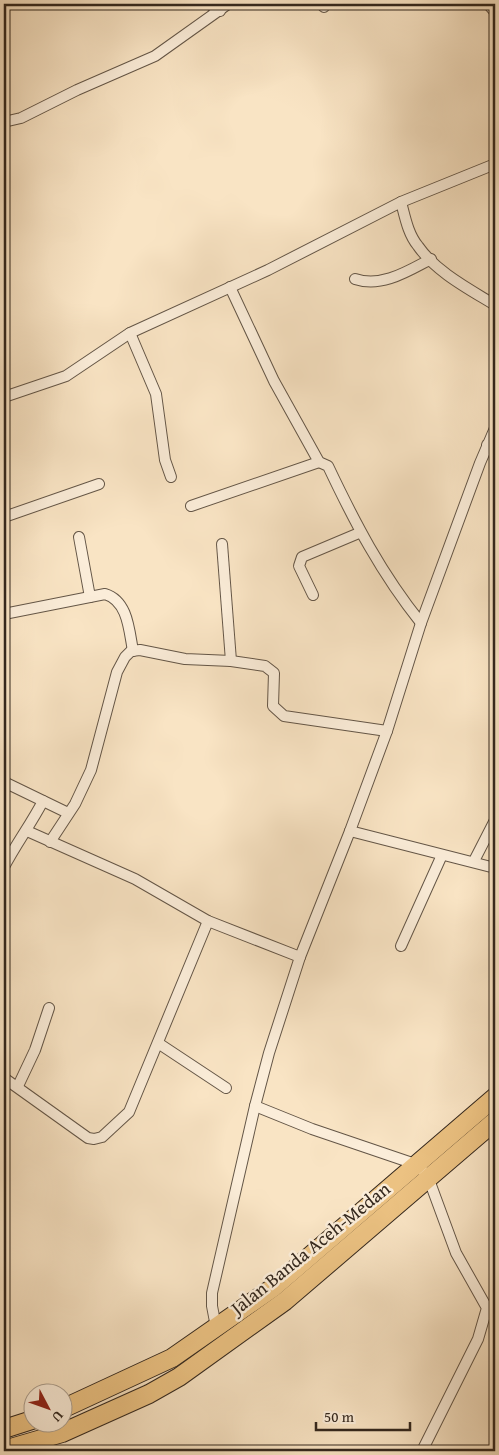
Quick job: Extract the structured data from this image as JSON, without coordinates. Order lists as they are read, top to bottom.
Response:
{
  "streets": {
    "highway": ["Jalan Banda Aceh-Medan"]
  },
  "scale_bar": "50 m",
  "north": "bottom right"
}
